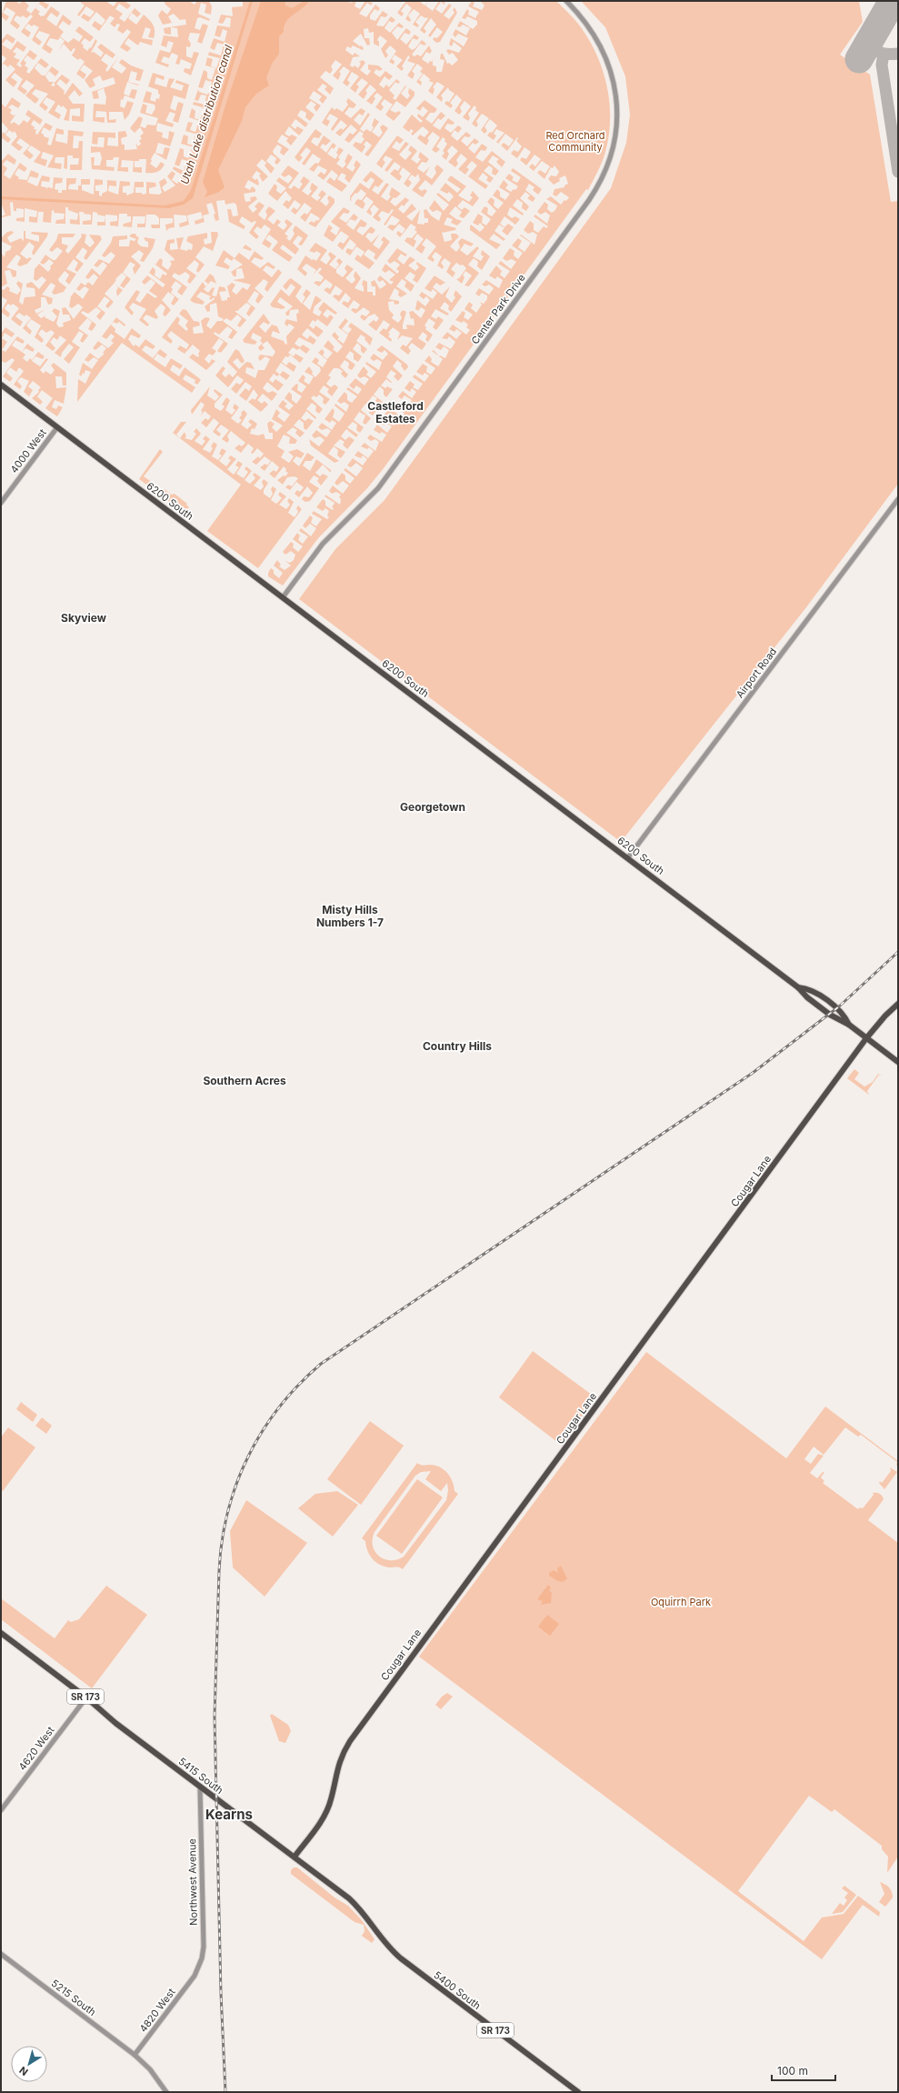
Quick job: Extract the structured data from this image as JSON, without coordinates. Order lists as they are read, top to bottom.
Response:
{
  "streets": {
    "main road": [
      "6200 South",
      "Cougar Lane",
      "SR 173",
      "5415 South",
      "5400 South"
    ],
    "street": [
      "Center Park Drive",
      "4000 West",
      "Airport Road",
      "4620 West",
      "Northwest Avenue",
      "5215 South",
      "4820 West"
    ]
  },
  "crossings": [
    ["Center Park Drive", "6200 South"],
    ["4000 West", "6200 South"],
    ["6200 South", "Airport Road"],
    ["6200 South", "Cougar Lane"],
    ["Cougar Lane", "5415 South"],
    ["4620 West", "5415 South"],
    ["5415 South", "Northwest Avenue"],
    ["5415 South", "5400 South"],
    ["Northwest Avenue", "4820 West"],
    ["5215 South", "4820 West"]
  ],
  "districts": [
    "Castleford Estates",
    "Skyview",
    "Georgetown",
    "Misty Hills Numbers 1-7",
    "Country Hills",
    "Southern Acres",
    "Kearns"
  ],
  "water": ["Utah Lake distribution canal"],
  "parks": ["Red Orchard Community", "Oquirrh Park"],
  "scale_bar": "100 m",
  "north": "bottom left"
}
